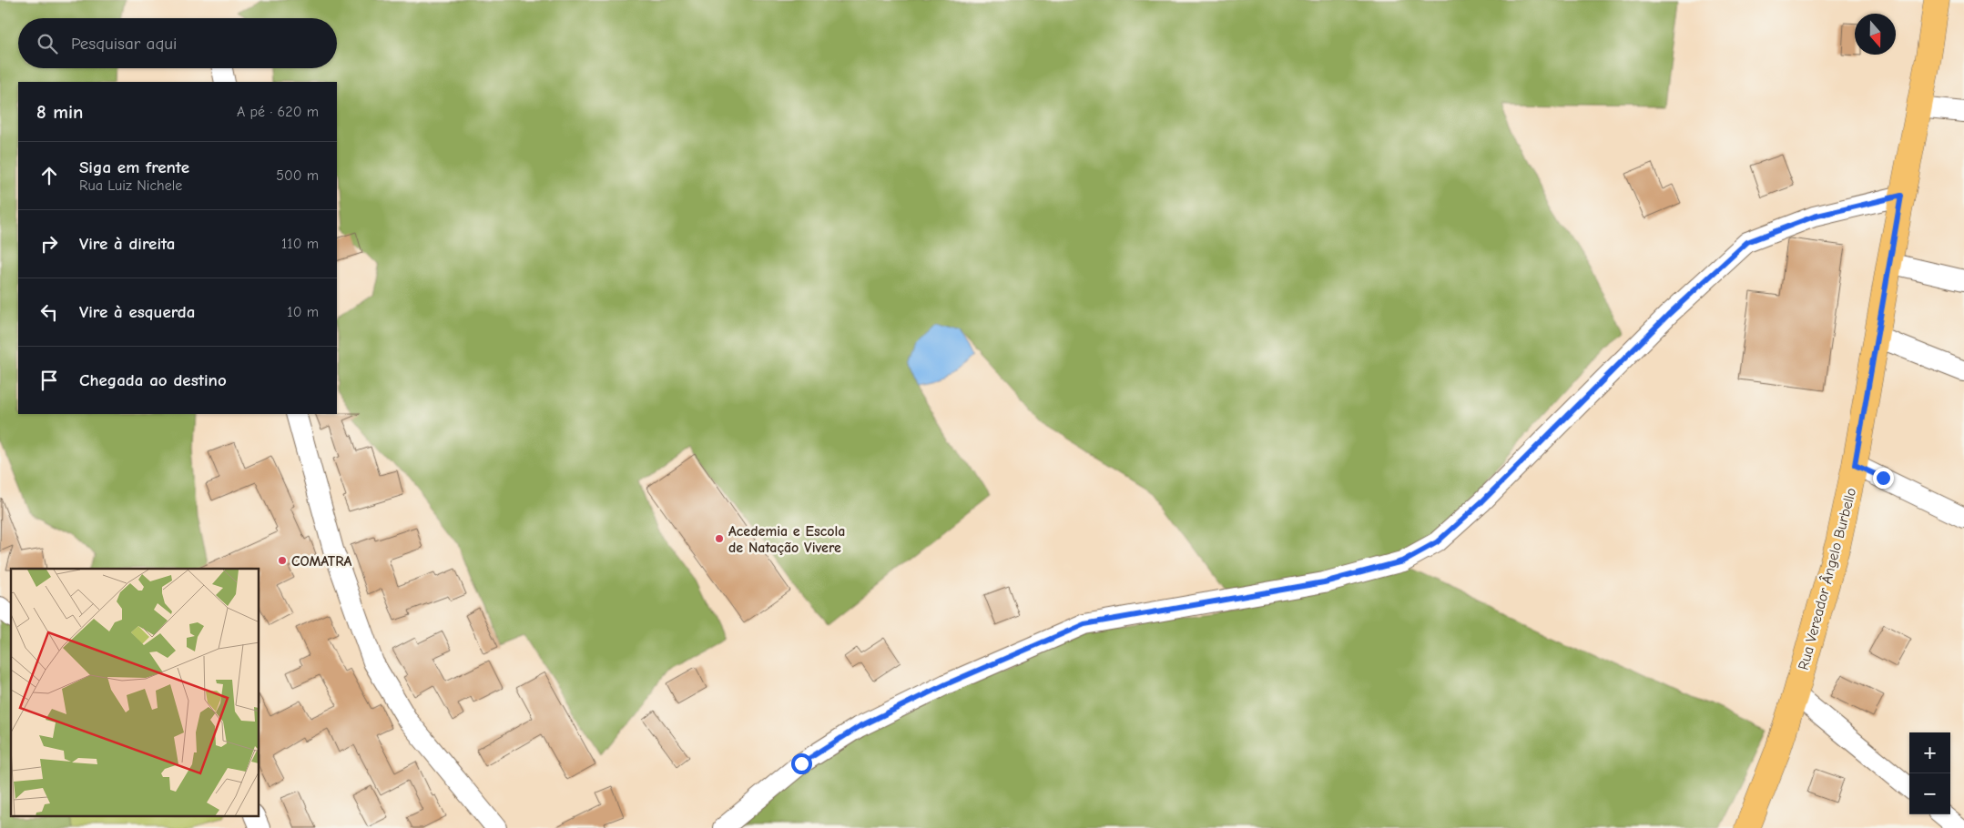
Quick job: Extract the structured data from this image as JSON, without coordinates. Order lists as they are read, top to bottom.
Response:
{
  "streets": {
    "main road": ["Rua Vereador Ângelo Burbello"]
  },
  "places": ["Acedemia e Escola de Natação Vivere", "COMATRA"],
  "north": "bottom",
  "page": {
    "search": "Pesquisar aqui",
    "heading": ["8 min", "A pé · 620 m"],
    "list": [
      ["Siga em frente", "Rua Luiz Nichele", "500 m"],
      ["Vire à direita", "110 m"],
      ["Vire à esquerda", "10 m"],
      "Chegada ao destino"
    ],
    "map_buttons": ["+", "−"]
  }
}
